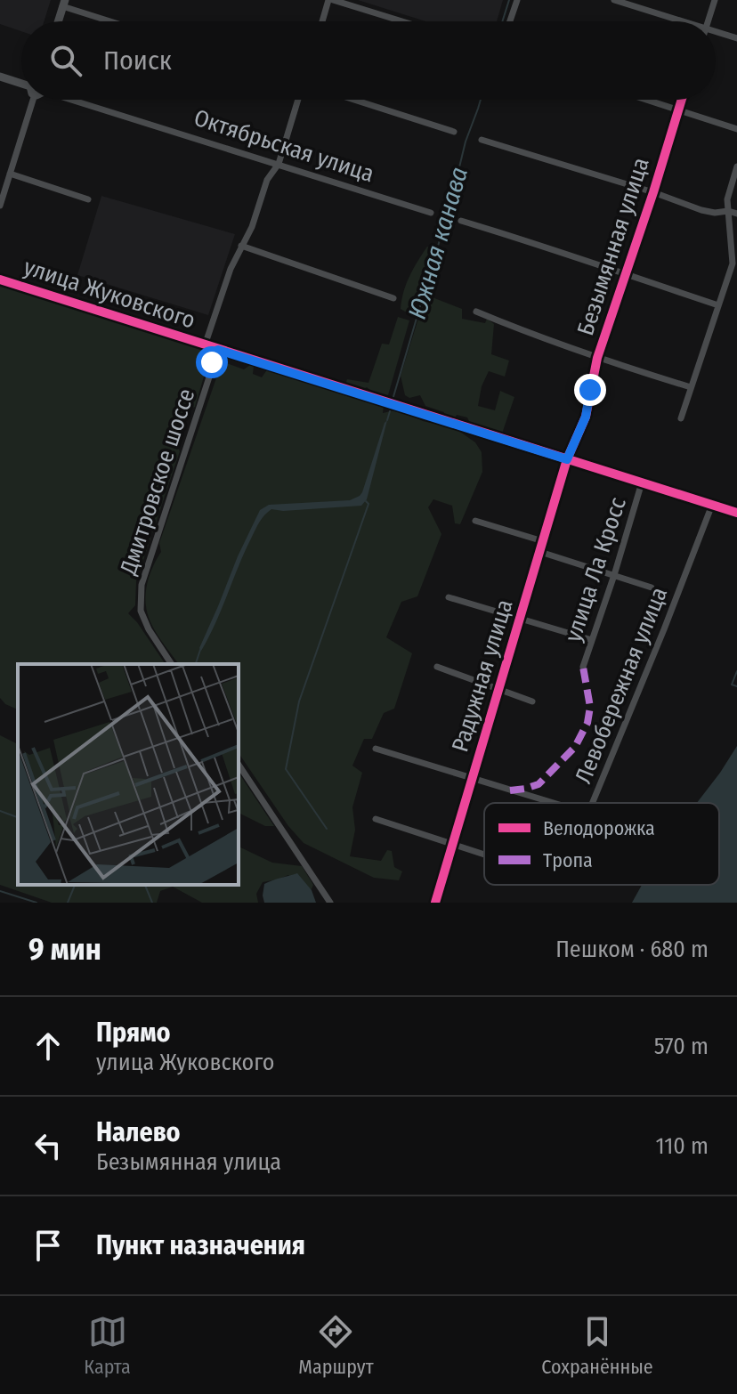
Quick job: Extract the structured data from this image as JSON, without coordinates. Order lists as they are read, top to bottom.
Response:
{
  "streets": {
    "main road": ["Октябрьская улица"],
    "street": [
      "Безымянная улица",
      "улица Жуковского",
      "Дмитровское шоссе",
      "улица Ла Кросс",
      "Радужная улица",
      "Левобережная улица"
    ]
  },
  "crossings": [
    ["Безымянная улица", "улица Жуковского"],
    ["Безымянная улица", "Радужная улица"],
    ["улица Жуковского", "Дмитровское шоссе"],
    ["улица Жуковского", "улица Ла Кросс"],
    ["улица Жуковского", "Радужная улица"],
    ["улица Жуковского", "Левобережная улица"],
    ["Радужная улица", "Левобережная улица"]
  ],
  "water": ["Южная канава"],
  "legend": ["Велодорожка", "Тропа"],
  "page": {
    "search": "Поиск",
    "heading": ["9 мин", "Пешком · 680 m"],
    "list": [
      ["Прямо", "улица Жуковского", "570 m"],
      ["Налево", "Безымянная улица", "110 m"],
      "Пункт назначения"
    ],
    "nav": ["Карта", "Маршрут", "Сохранённые"]
  }
}
